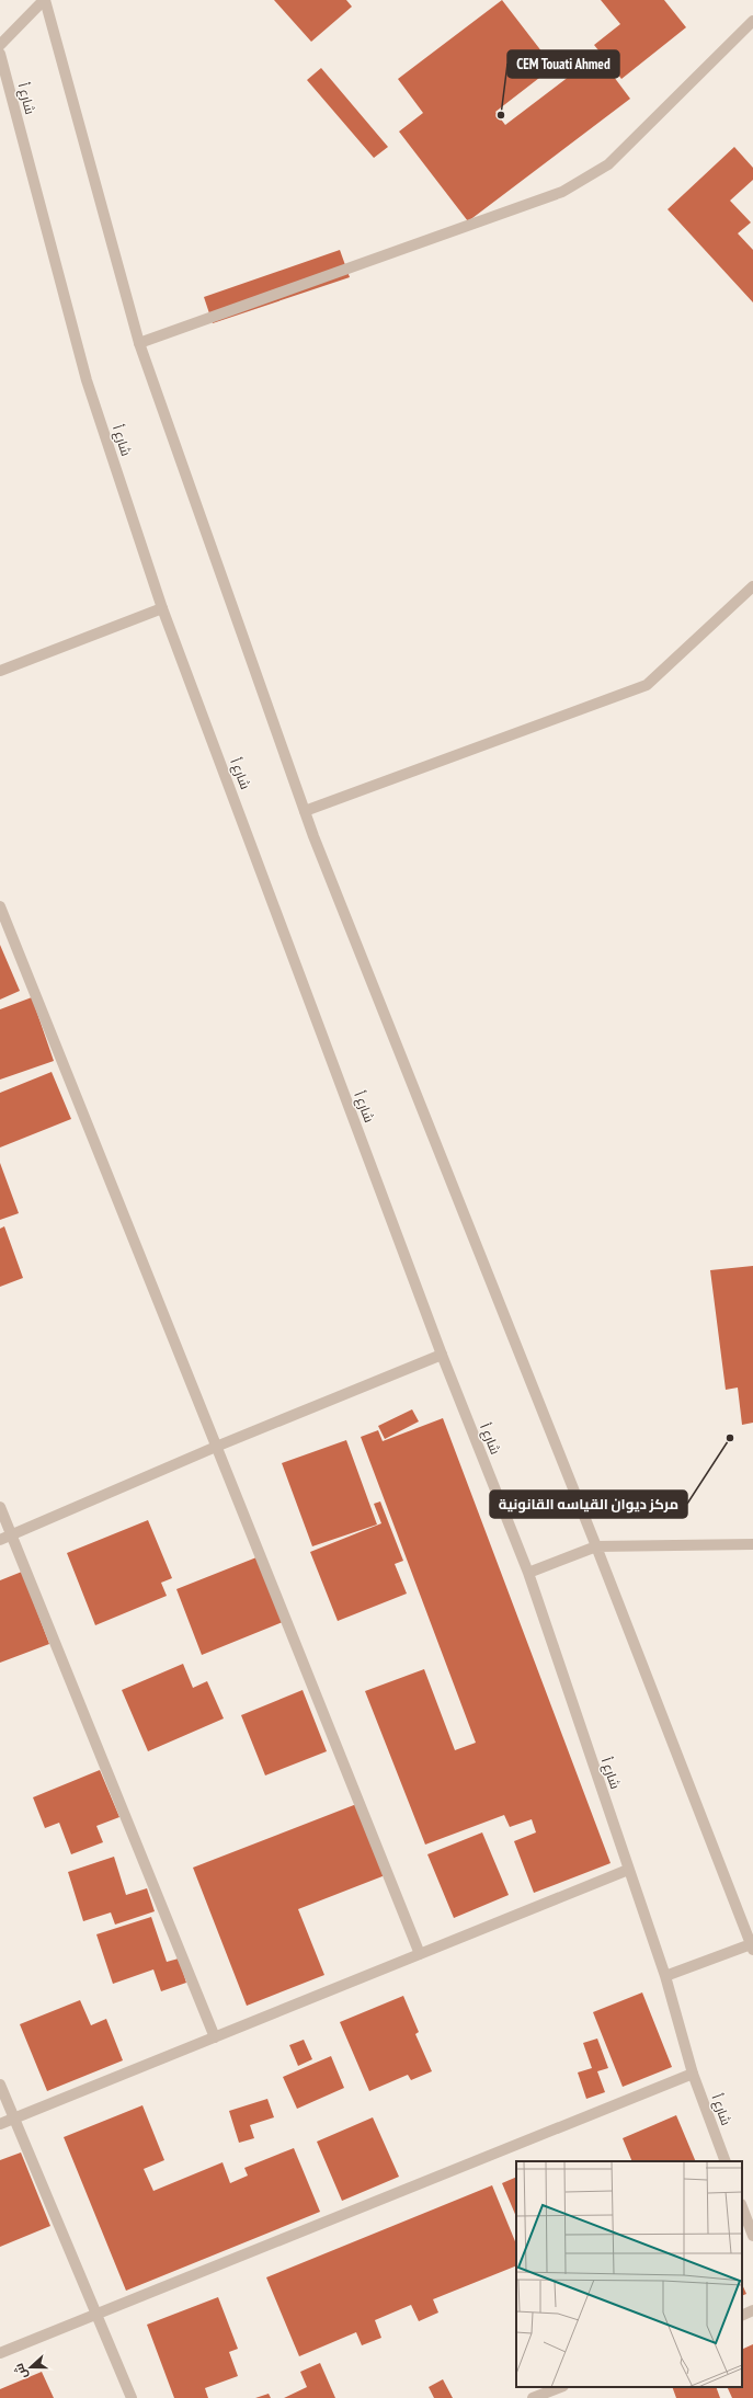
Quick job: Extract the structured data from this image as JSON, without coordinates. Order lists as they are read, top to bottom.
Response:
{
  "streets": {
    "street": ["شارع أ"]
  },
  "places": ["CEM Touati Ahmed", "مركز ديوان القياسه القانونية"],
  "north": "left"
}
